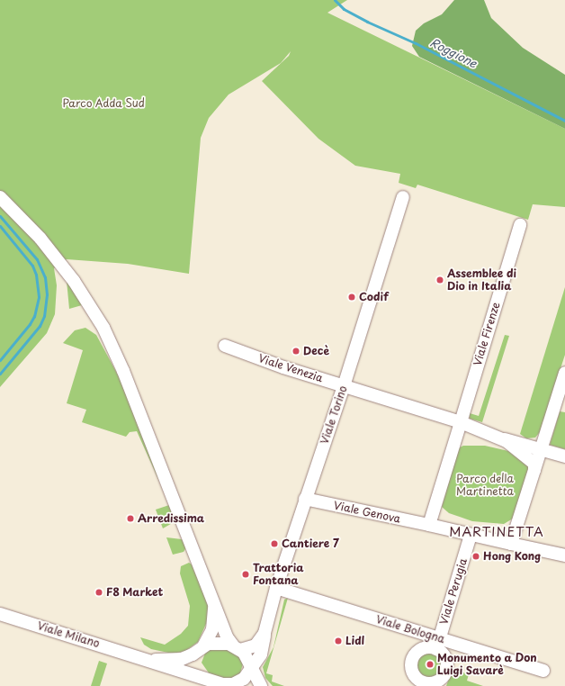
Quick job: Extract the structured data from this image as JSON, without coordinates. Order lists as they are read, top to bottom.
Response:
{
  "streets": {
    "street": [
      "Viale Firenze",
      "Viale Venezia",
      "Viale Torino",
      "Viale Genova",
      "Viale Perugia",
      "Viale Bologna",
      "Viale Milano"
    ]
  },
  "crossings": [
    ["Viale Firenze", "Viale Venezia"],
    ["Viale Firenze", "Viale Genova"],
    ["Viale Venezia", "Viale Torino"],
    ["Viale Torino", "Viale Genova"],
    ["Viale Torino", "Viale Bologna"],
    ["Viale Torino", "Viale Milano"],
    ["Viale Genova", "Viale Perugia"],
    ["Viale Perugia", "Viale Bologna"]
  ],
  "districts": ["MARTINETTA"],
  "water": ["Roggione"],
  "parks": ["Parco Adda Sud", "Parco della Martinetta"],
  "places": [
    "Assemblee di Dio in Italia",
    "Codif",
    "Decè",
    "Arredissima",
    "Cantiere 7",
    "Hong Kong",
    "Trattoria Fontana",
    "F8 Market",
    "Lidl",
    "Monumento a Don Luigi Savarè"
  ]
}
